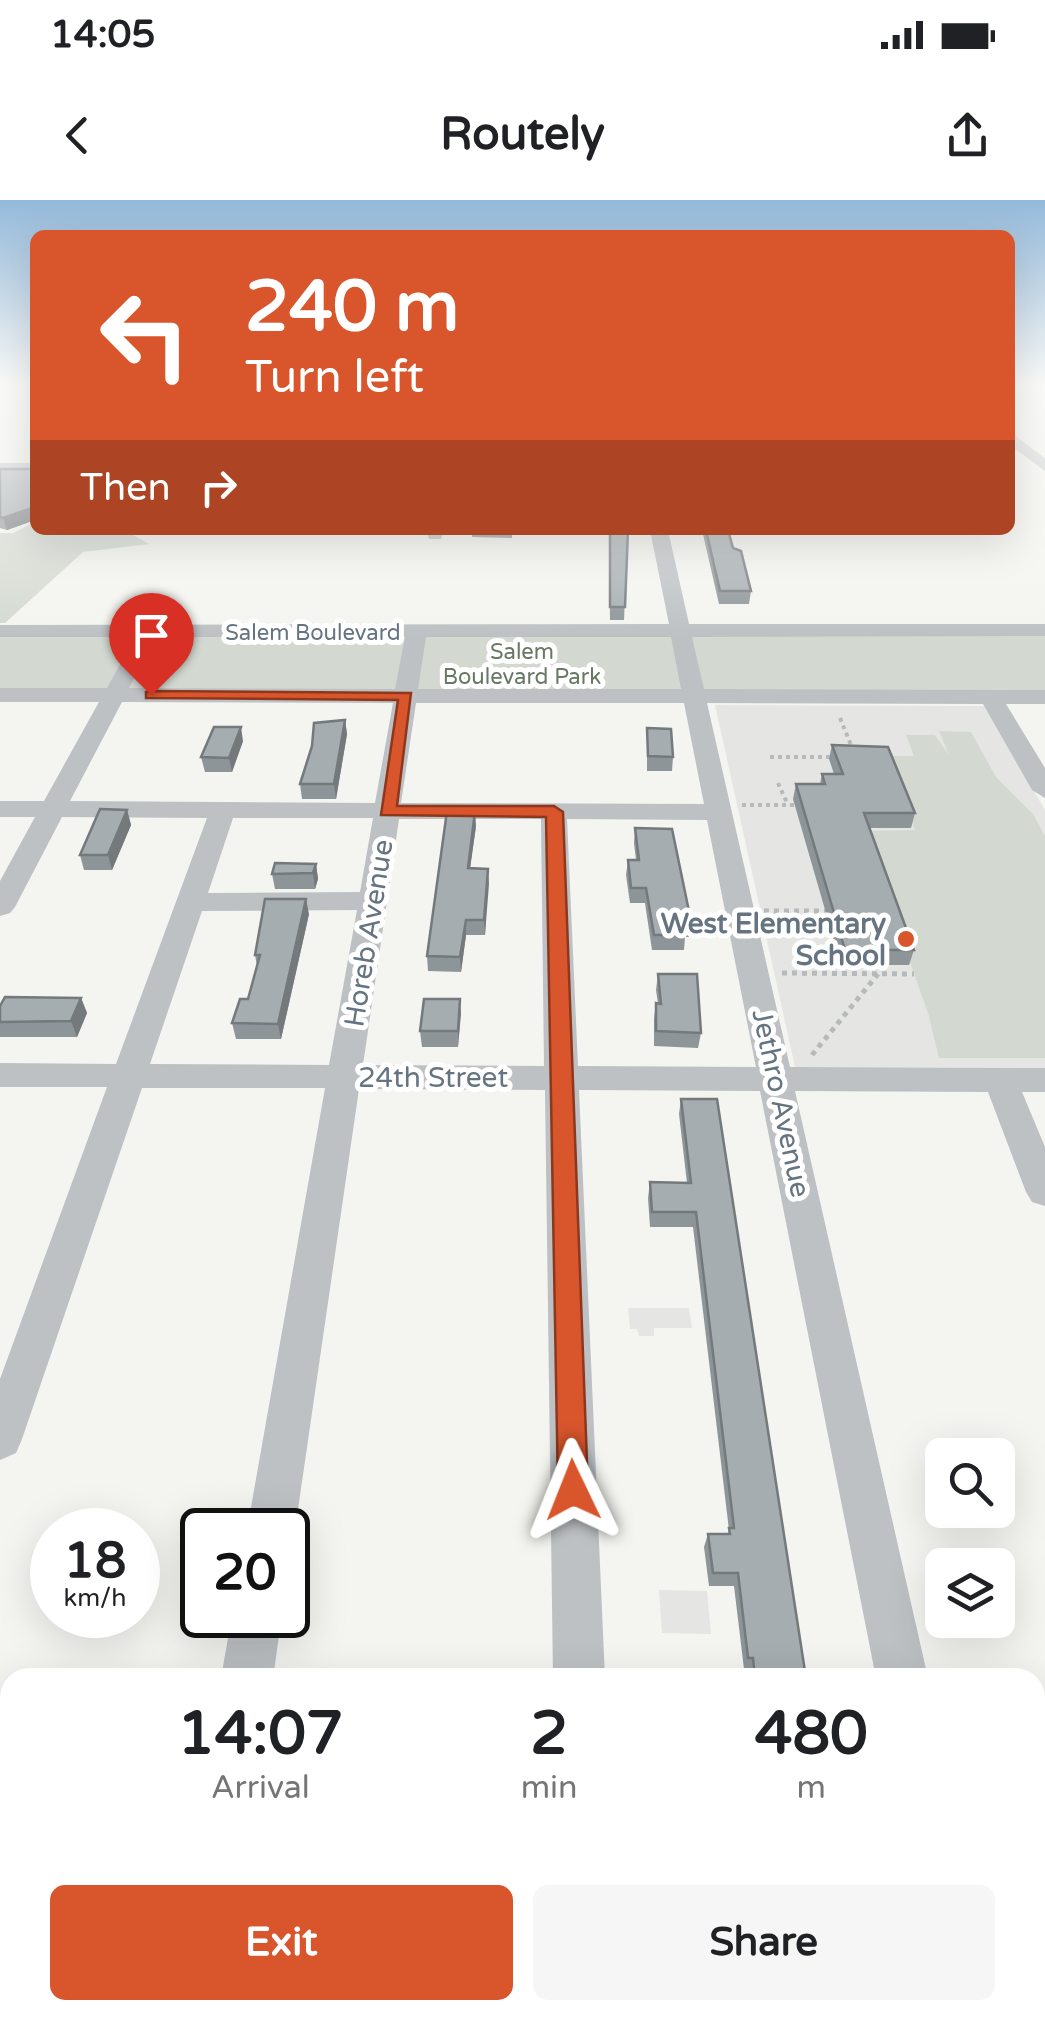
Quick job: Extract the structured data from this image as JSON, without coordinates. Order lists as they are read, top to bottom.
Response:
{
  "streets": {
    "street": [
      "Salem Boulevard",
      "Horeb Avenue",
      "24th Street",
      "Jethro Avenue"
    ]
  },
  "crossings": [
    ["Salem Boulevard", "Horeb Avenue"],
    ["Salem Boulevard", "Jethro Avenue"],
    ["Horeb Avenue", "24th Street"],
    ["24th Street", "Jethro Avenue"]
  ],
  "parks": ["Salem Boulevard Park"],
  "places": ["West Elementary School"],
  "page": {
    "status": "14:05",
    "header": "Routely",
    "turn": ["240 m", "Turn left"],
    "then": "Then",
    "speed": "18 km/h",
    "limit": "20",
    "eta": [
      "14:07",
      "Arrival",
      "2",
      "min",
      "480",
      "m"
    ],
    "buttons": ["Exit", "Share"]
  }
}
